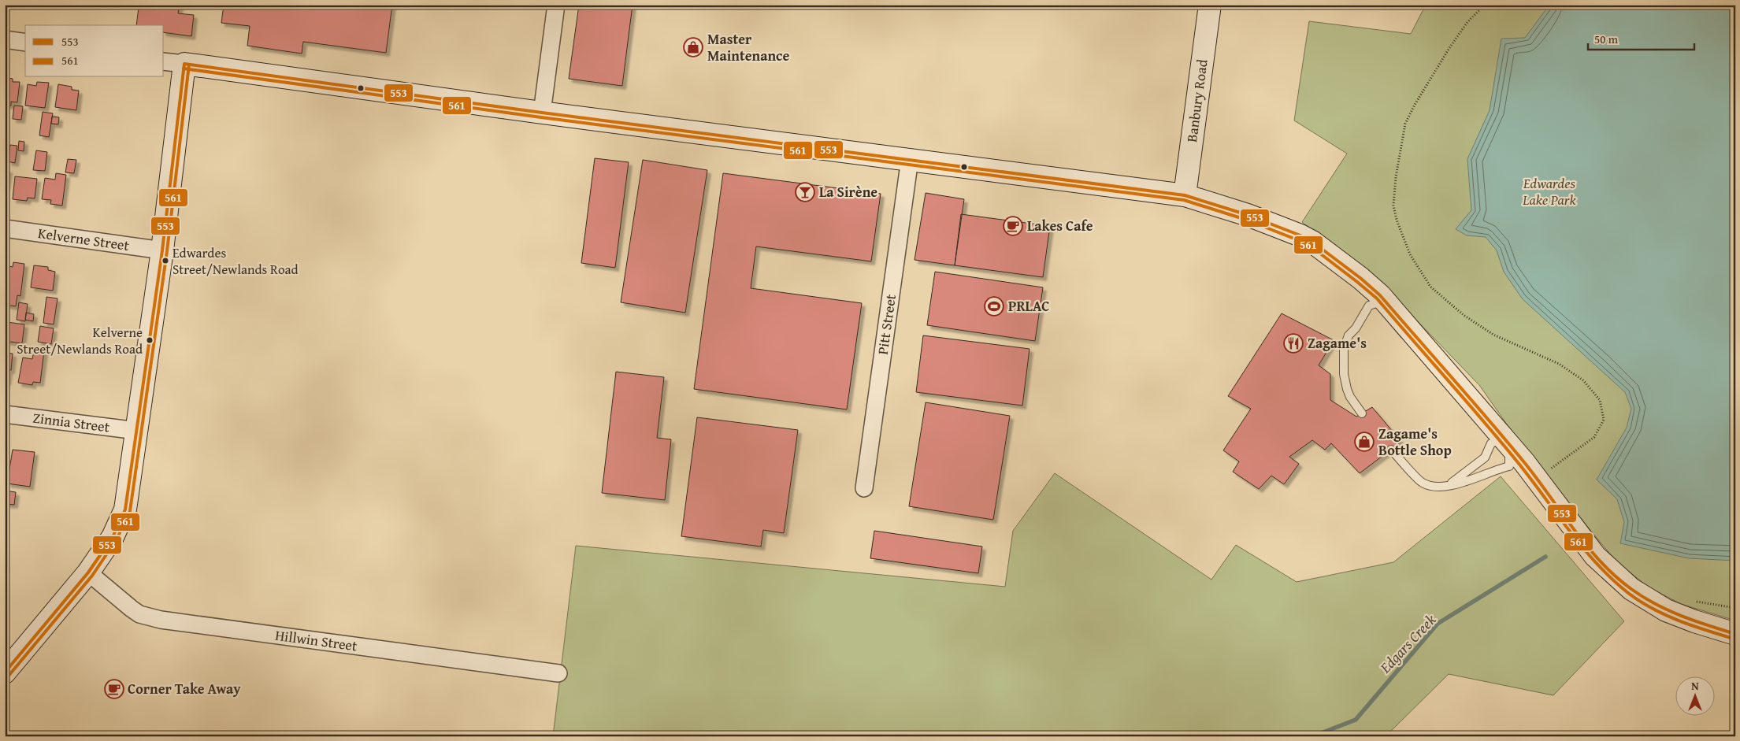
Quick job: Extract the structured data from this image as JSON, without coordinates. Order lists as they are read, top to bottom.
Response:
{
  "streets": {
    "street": [
      "Banbury Road",
      "Kelverne Street",
      "Pitt Street",
      "Zinnia Street",
      "Hillwin Street"
    ]
  },
  "water": ["Edgars Creek"],
  "parks": ["Edwardes Lake Park"],
  "places": {
    "shop": ["Master Maintenance", "Zagame's Bottle Shop"],
    "bar": ["La Sirène"],
    "cafe": ["Lakes Cafe", "Corner Take Away"],
    "other": ["Edwardes Street/Newlands Road", "Kelverne Street/Newlands Road"],
    "sports": ["PRLAC"],
    "restaurant": ["Zagame's"]
  },
  "lines": ["transit line 553", "transit line 561"],
  "legend": ["553", "561"],
  "scale_bar": "50 m",
  "north": "top"
}
